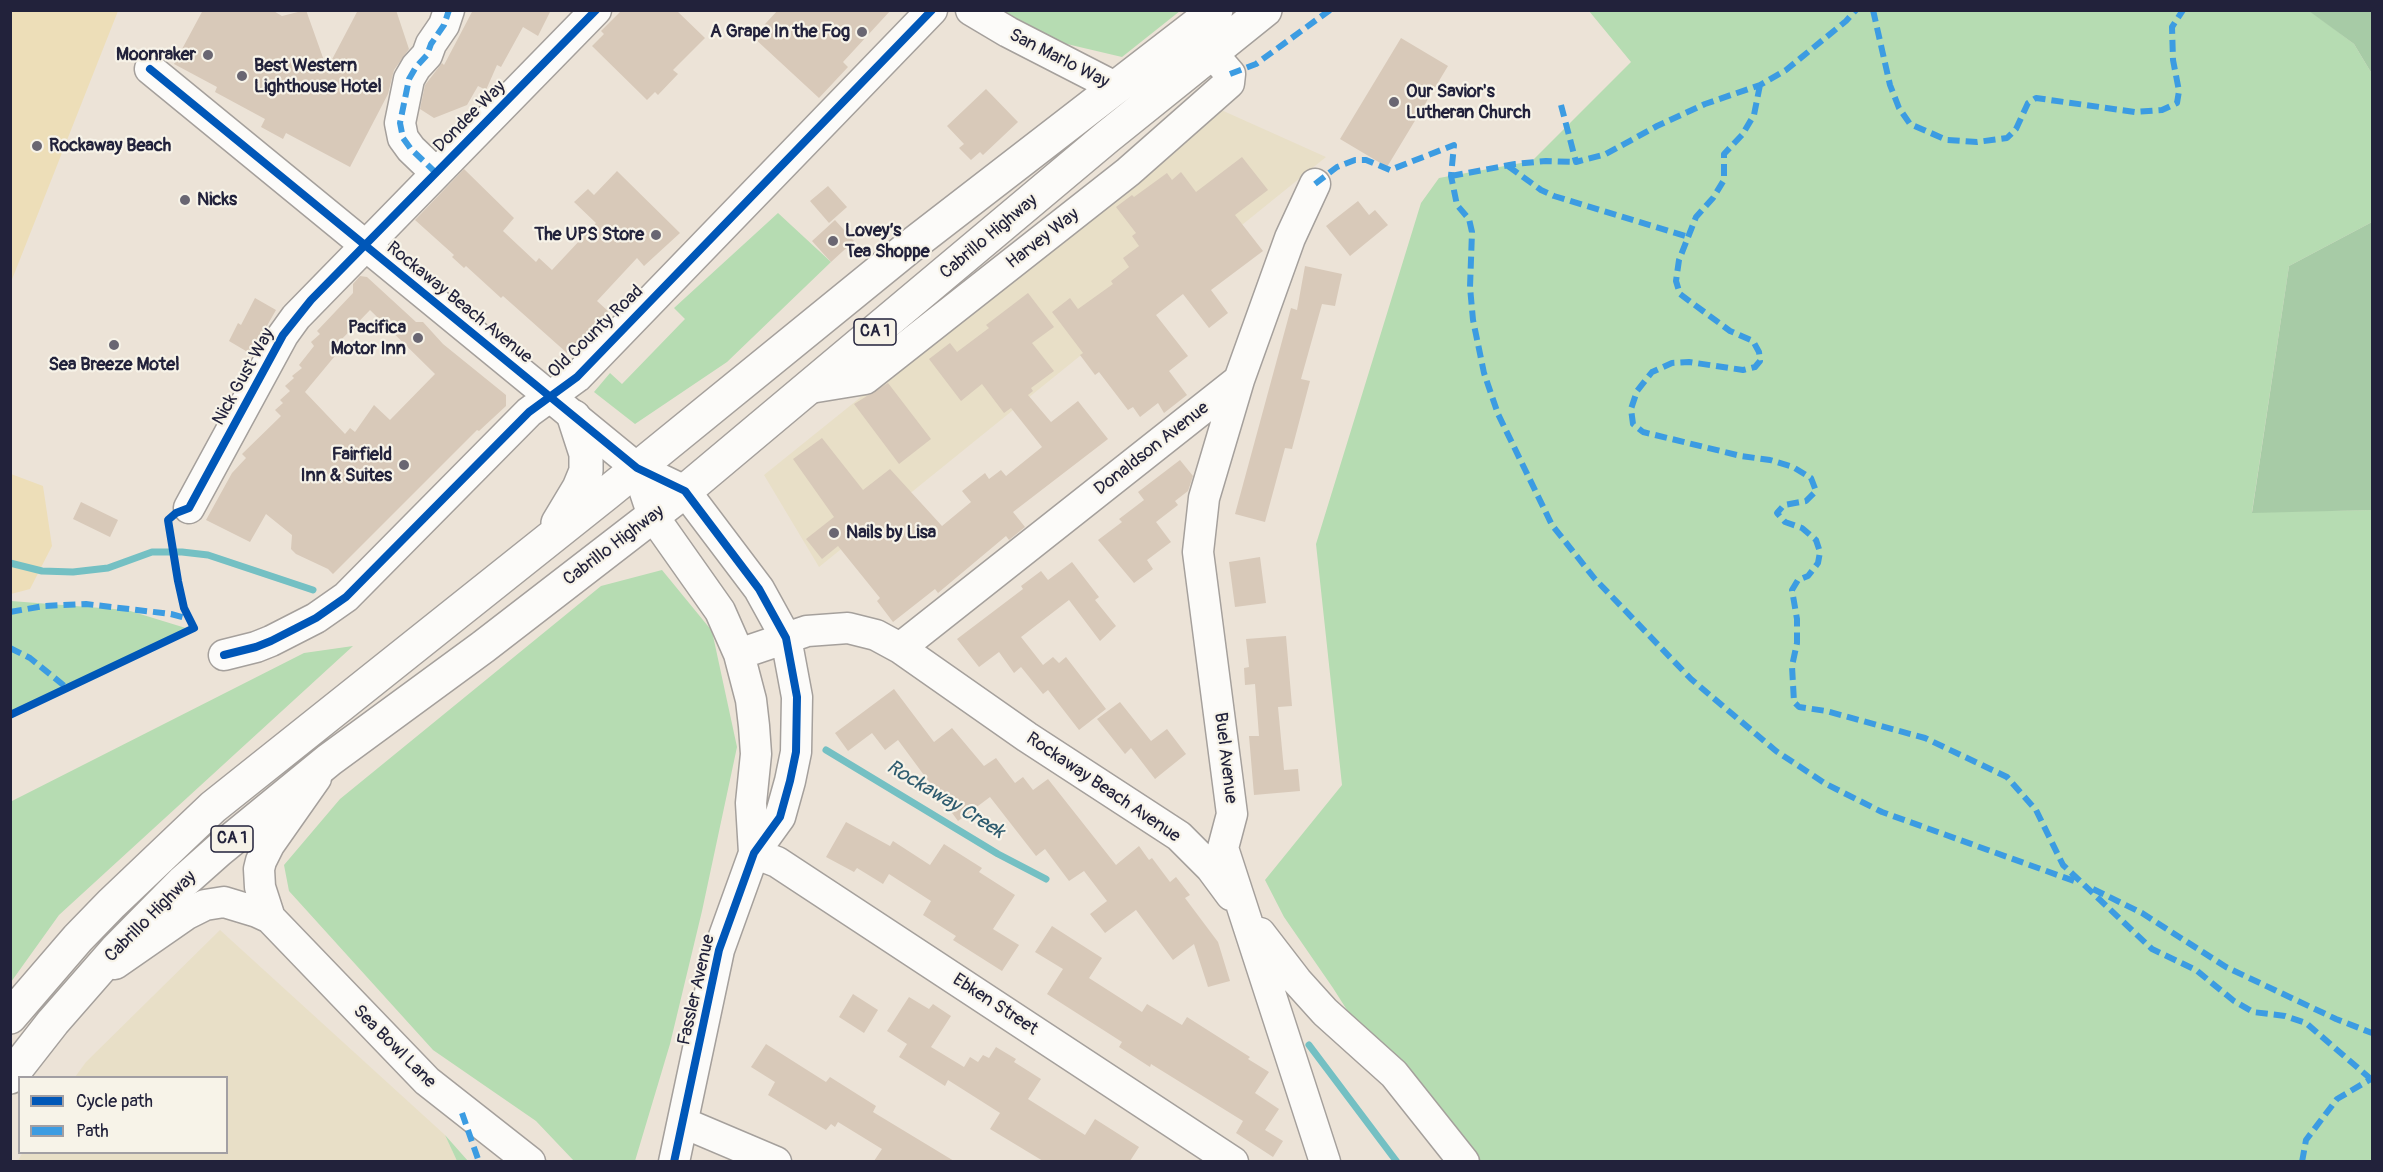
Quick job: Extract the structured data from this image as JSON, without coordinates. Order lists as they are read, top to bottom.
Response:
{
  "streets": {
    "highway": ["Cabrillo Highway", "CA 1"],
    "street": [
      "San Marlo Way",
      "Dondee Way",
      "Rockaway Beach Avenue",
      "Old County Road",
      "Nick Gust Way",
      "Donaldson Avenue",
      "Buel Avenue",
      "Fassler Avenue",
      "Ebken Street",
      "Sea Bowl Lane"
    ]
  },
  "crossings": [
    ["San Marlo Way", "Cabrillo Highway"],
    ["Dondee Way", "Rockaway Beach Avenue"],
    ["Dondee Way", "Nick Gust Way"],
    ["Cabrillo Highway", "Rockaway Beach Avenue"],
    ["Cabrillo Highway", "Fassler Avenue"],
    ["Cabrillo Highway", "Sea Bowl Lane"],
    ["Rockaway Beach Avenue", "Old County Road"],
    ["Rockaway Beach Avenue", "Nick Gust Way"],
    ["Rockaway Beach Avenue", "Donaldson Avenue"],
    ["Rockaway Beach Avenue", "Buel Avenue"],
    ["Rockaway Beach Avenue", "Fassler Avenue"],
    ["Donaldson Avenue", "Buel Avenue"],
    ["Fassler Avenue", "Ebken Street"]
  ],
  "water": ["Rockaway Creek"],
  "places": [
    "A Grape In the Fog",
    "Moonraker",
    "Best Western Lighthouse Hotel",
    "Our Savior's Lutheran Church",
    "Rockaway Beach",
    "Nicks",
    "The UPS Store",
    "Lovey’s Tea Shoppe",
    "Pacifica Motor Inn",
    "Sea Breeze Motel",
    "Fairfield Inn & Suites",
    "Nails by Lisa"
  ],
  "legend": ["Cycle path", "Path"]
}
